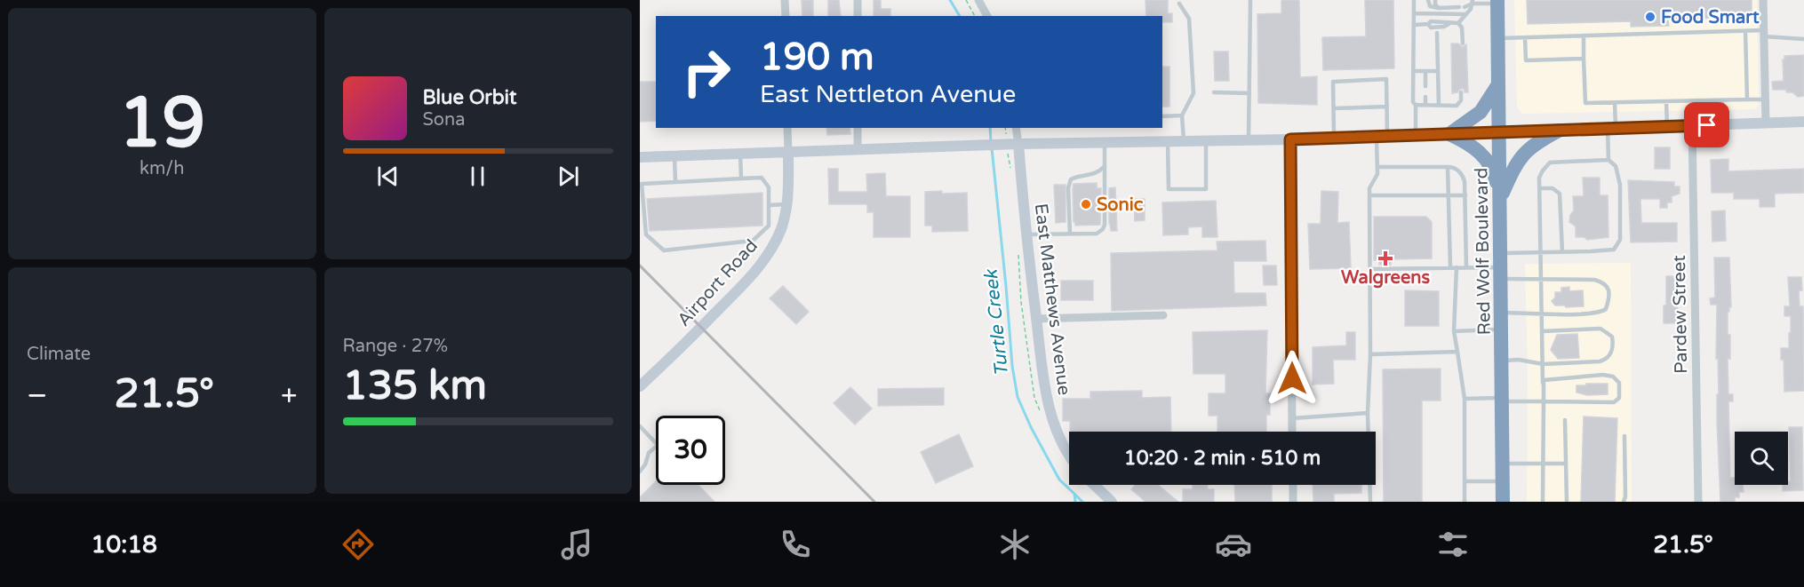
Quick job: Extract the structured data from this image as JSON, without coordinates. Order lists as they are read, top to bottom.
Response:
{
  "streets": {
    "highway": ["Red Wolf Boulevard"],
    "main road": ["Airport Road", "East Matthews Avenue"],
    "street": ["Pardew Street"]
  },
  "water": ["Turtle Creek"],
  "places": {
    "other": ["Food Smart", "Sonic"],
    "health": ["Walgreens"]
  },
  "page": {
    "tile": [
      ["19", "km/h"],
      "Climate",
      ["Range · 27%", "135 km"]
    ],
    "turn": ["190 m", "East Nettleton Avenue"],
    "song": ["Blue Orbit", "Sona"],
    "heat": ["−", "21.5°", "+"],
    "limit": "30",
    "trip": "10:20 · 2 min · 510 m",
    "tabs": ["10:18", "21.5°"]
  }
}
